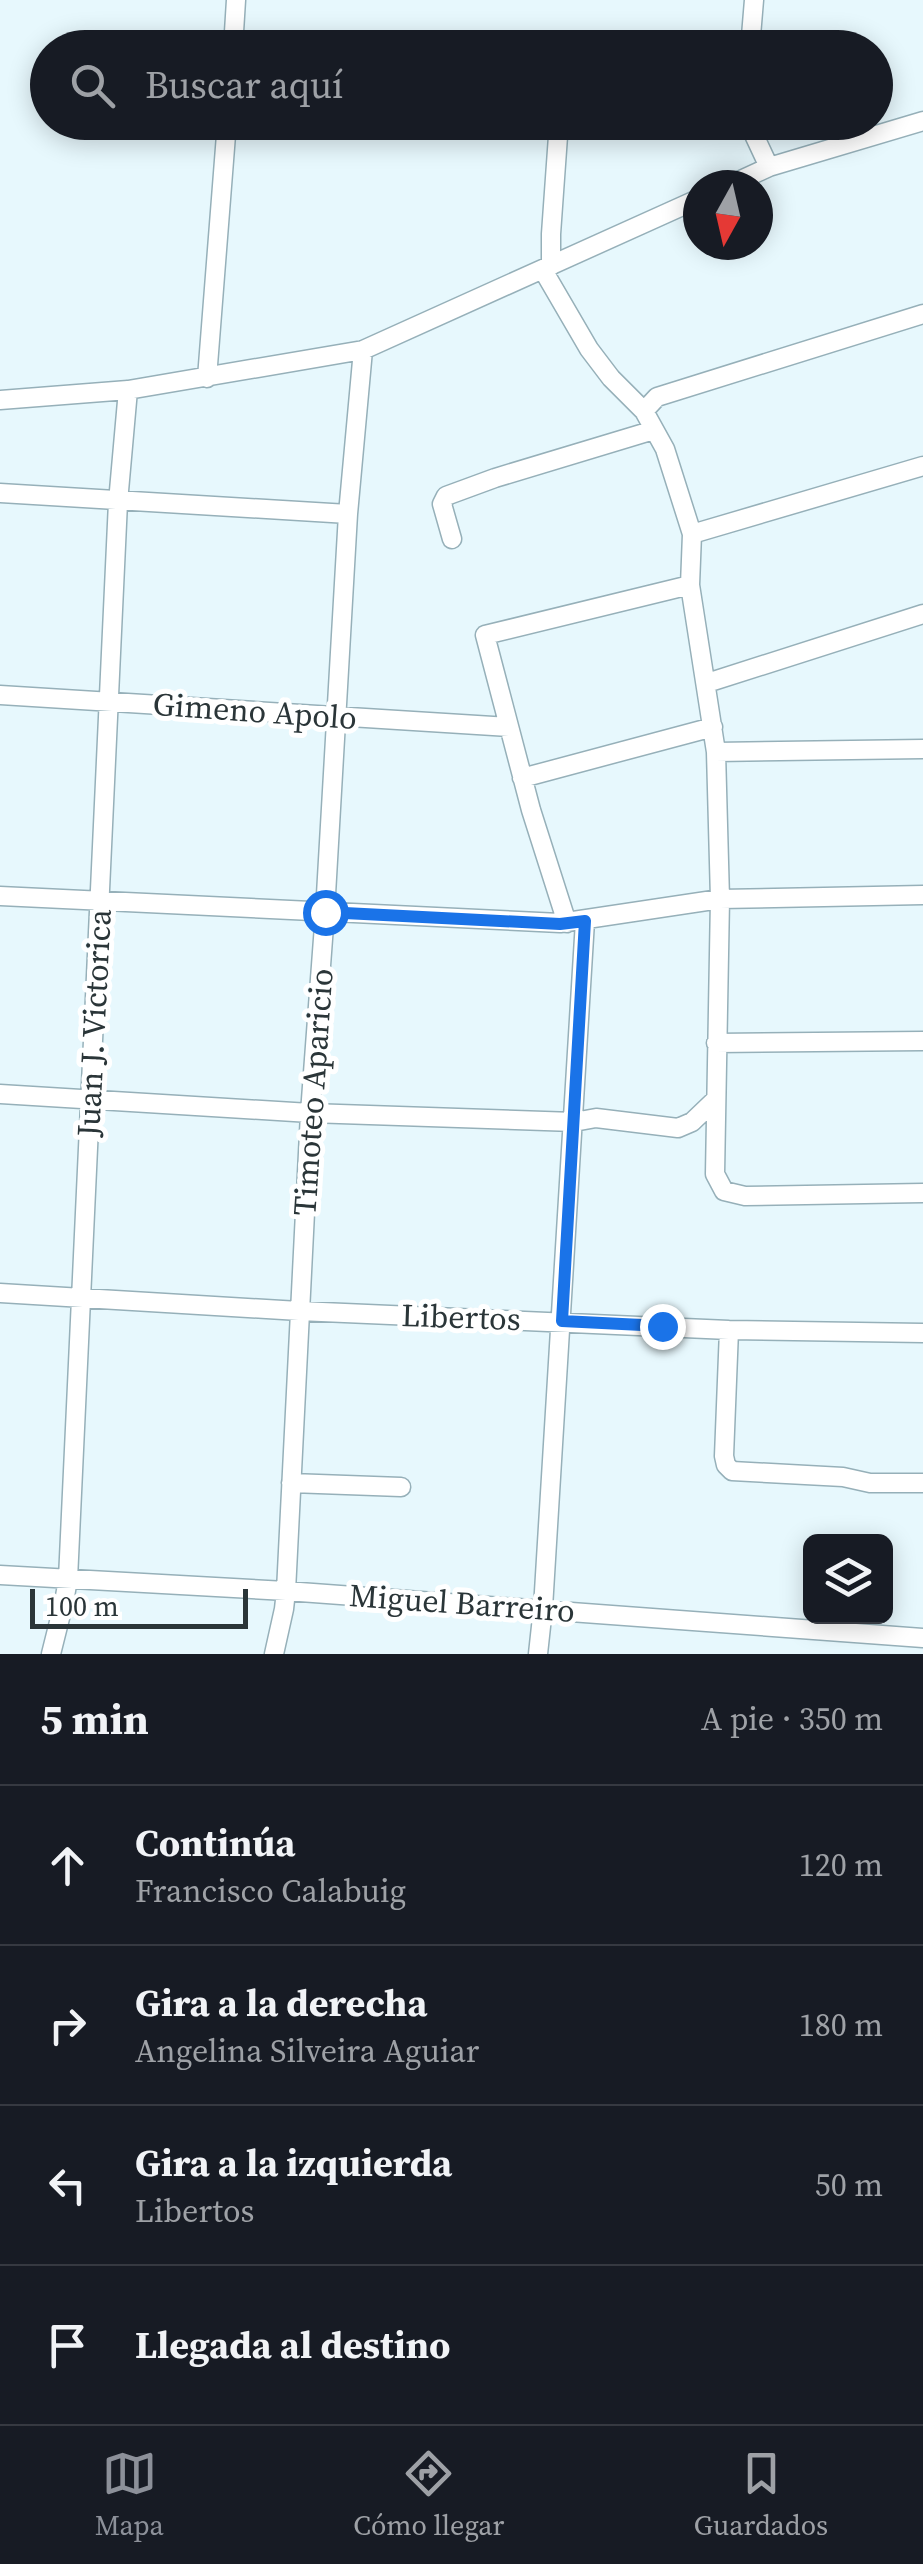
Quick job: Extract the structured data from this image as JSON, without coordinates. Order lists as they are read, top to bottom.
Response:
{
  "streets": {
    "street": [
      "Gimeno Apolo",
      "Juan J. Victorica",
      "Timoteo Aparicio",
      "Libertos",
      "Miguel Barreiro"
    ]
  },
  "crossings": [
    ["Gimeno Apolo", "Juan J. Victorica"],
    ["Gimeno Apolo", "Timoteo Aparicio"],
    ["Juan J. Victorica", "Libertos"],
    ["Juan J. Victorica", "Miguel Barreiro"],
    ["Timoteo Aparicio", "Libertos"],
    ["Timoteo Aparicio", "Miguel Barreiro"]
  ],
  "scale_bar": "100 m",
  "north": "bottom",
  "page": {
    "search": "Buscar aquí",
    "scale": "100 m",
    "heading": ["5 min", "A pie · 350 m"],
    "list": [
      ["Continúa", "Francisco Calabuig", "120 m"],
      ["Gira a la derecha", "Angelina Silveira Aguiar", "180 m"],
      ["Gira a la izquierda", "Libertos", "50 m"],
      "Llegada al destino"
    ],
    "nav": ["Mapa", "Cómo llegar", "Guardados"]
  }
}
